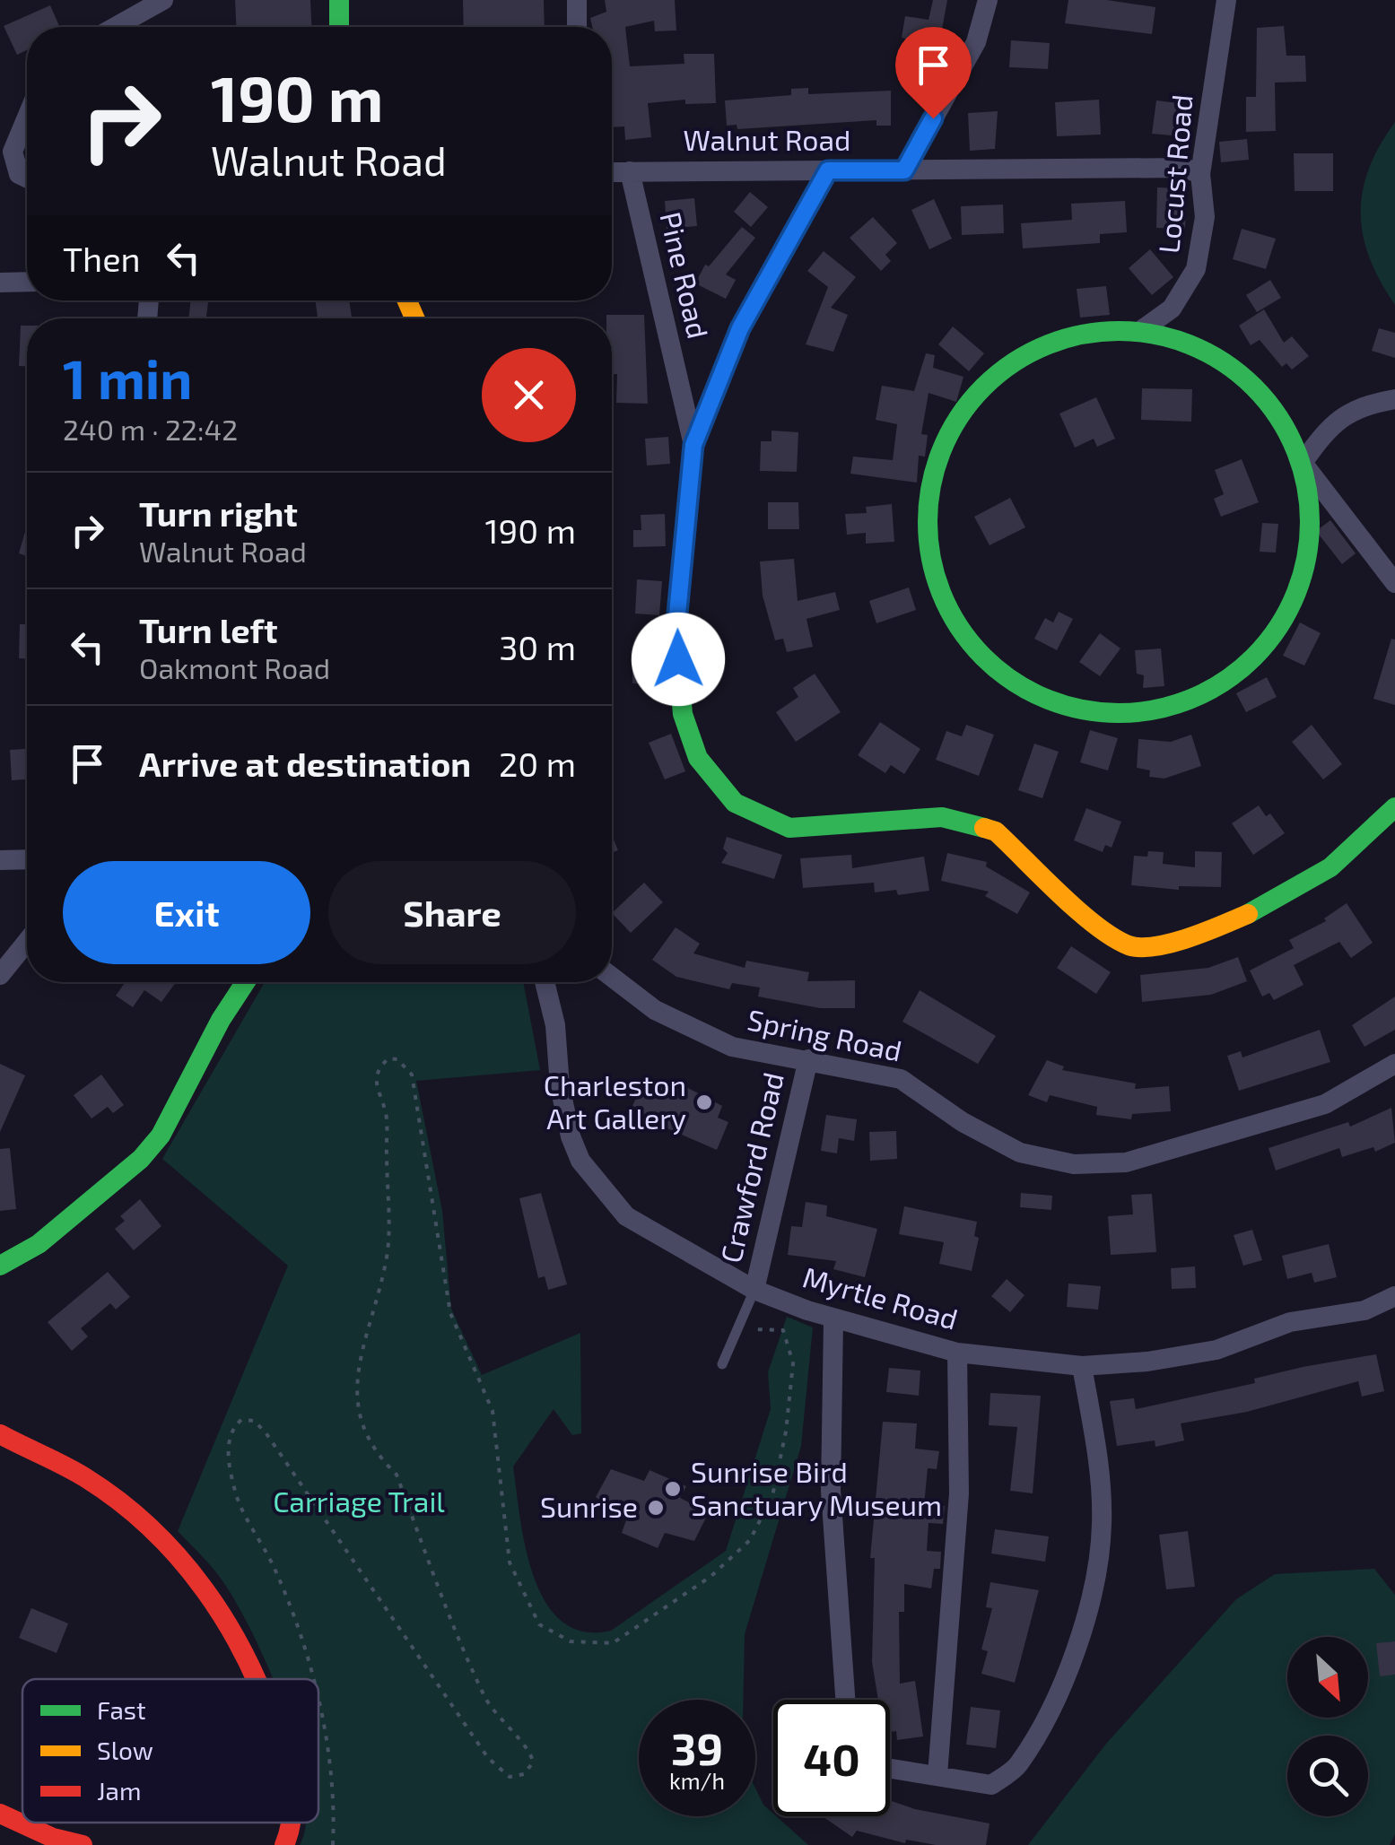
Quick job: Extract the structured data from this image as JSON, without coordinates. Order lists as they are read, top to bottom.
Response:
{
  "streets": {
    "street": [
      "Walnut Road",
      "Locust Road",
      "Pine Road",
      "Spring Road",
      "Crawford Road",
      "Myrtle Road"
    ]
  },
  "crossings": [
    ["Walnut Road", "Locust Road"],
    ["Walnut Road", "Pine Road"],
    ["Spring Road", "Crawford Road"],
    ["Crawford Road", "Myrtle Road"]
  ],
  "parks": ["Carriage Trail"],
  "places": ["Charleston Art Gallery", "Sunrise Bird Sanctuary Museum", "Sunrise"],
  "legend": ["Fast", "Slow", "Jam"],
  "north": "bottom right",
  "page": {
    "turn": ["190 m", "Walnut Road"],
    "then": "Then",
    "heading": ["1 min", "240 m · 22:42"],
    "list": [
      {
        "name": "Turn right",
        "note": "Walnut Road",
        "value": "190 m"
      },
      {
        "name": "Turn left",
        "note": "Oakmont Road",
        "value": "30 m"
      },
      {
        "name": "Arrive at destination",
        "value": "20 m"
      }
    ],
    "buttons": ["Exit", "Share"],
    "speed": "39 km/h",
    "limit": "40"
  }
}
